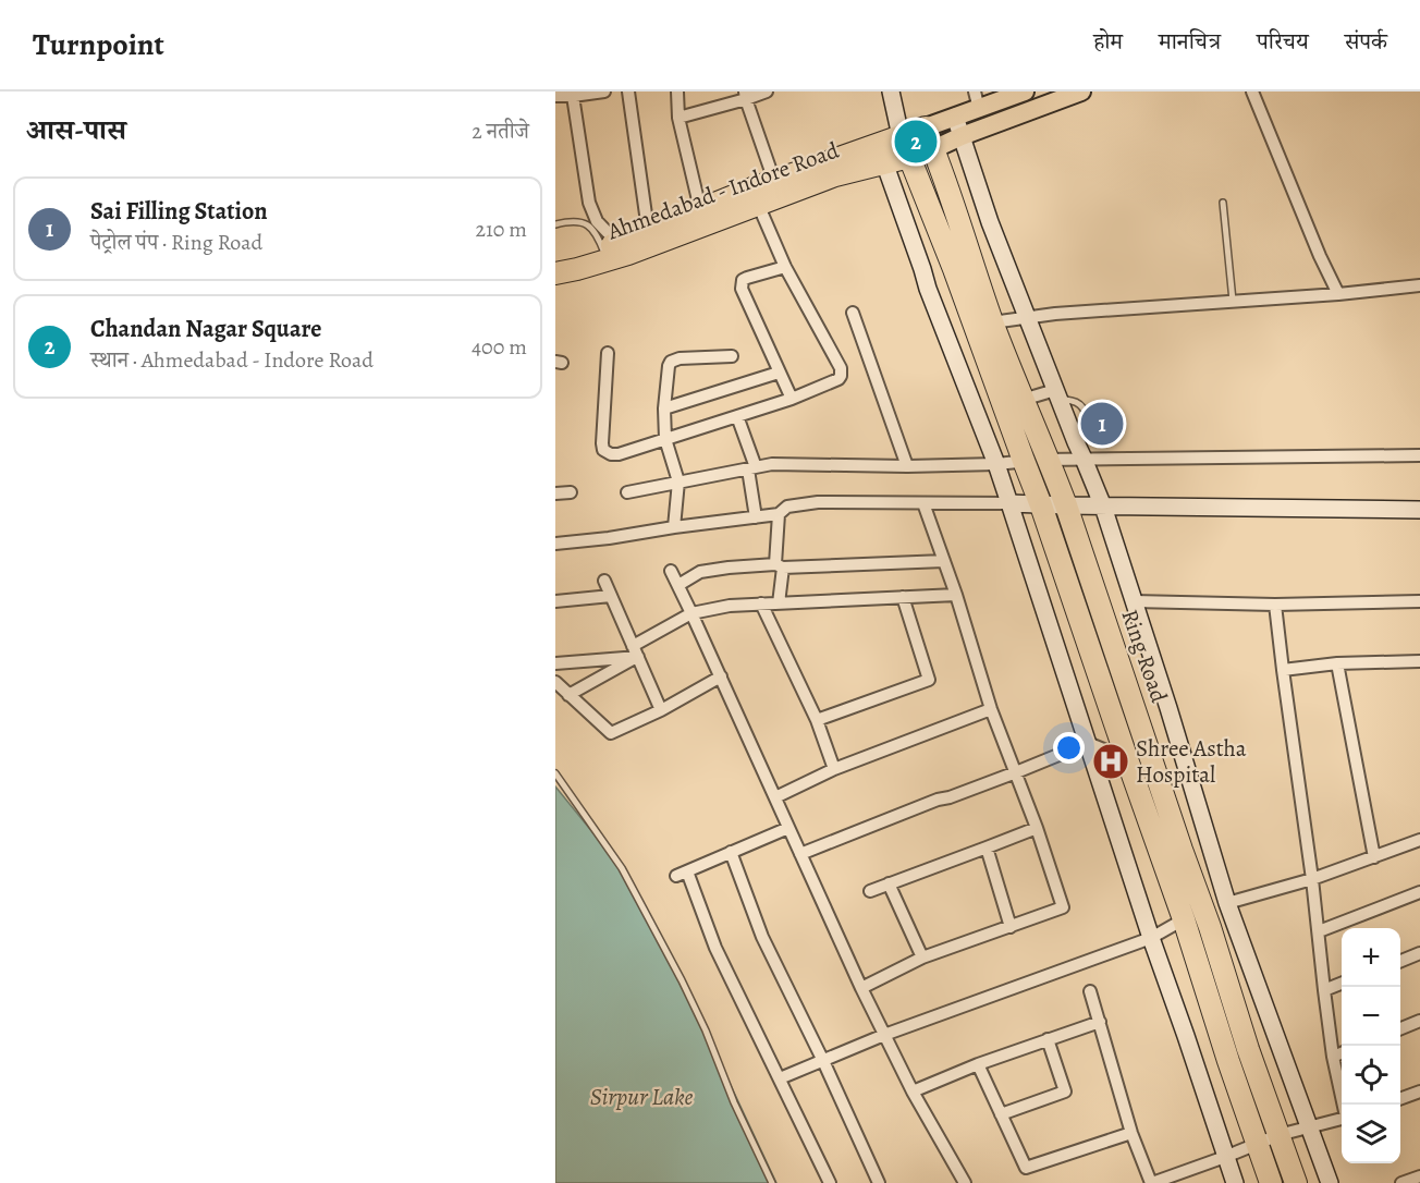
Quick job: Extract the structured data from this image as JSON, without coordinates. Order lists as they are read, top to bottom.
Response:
{
  "streets": {
    "highway": ["Ahmedabad - Indore Road", "Ring Road"]
  },
  "crossings": [
    ["Ahmedabad - Indore Road", "Ring Road"]
  ],
  "water": ["Sirpur Lake"],
  "places": {
    "hospital": ["Shree Astha Hospital"]
  },
  "page": {
    "header": "Turnpoint",
    "nav": [
      "होम",
      "मानचित्र",
      "परिचय",
      "संपर्क"
    ],
    "heading": ["आस-पास", "2 नतीजे"],
    "pins": ["2", "1"],
    "list": [
      {
        "mark": "1",
        "name": "Sai Filling Station",
        "note": "पेट्रोल पंप · Ring Road",
        "value": "210 m"
      },
      {
        "mark": "2",
        "name": "Chandan Nagar Square",
        "note": "स्थान · Ahmedabad - Indore Road",
        "value": "400 m"
      }
    ],
    "map_buttons": ["+", "−"]
  }
}
